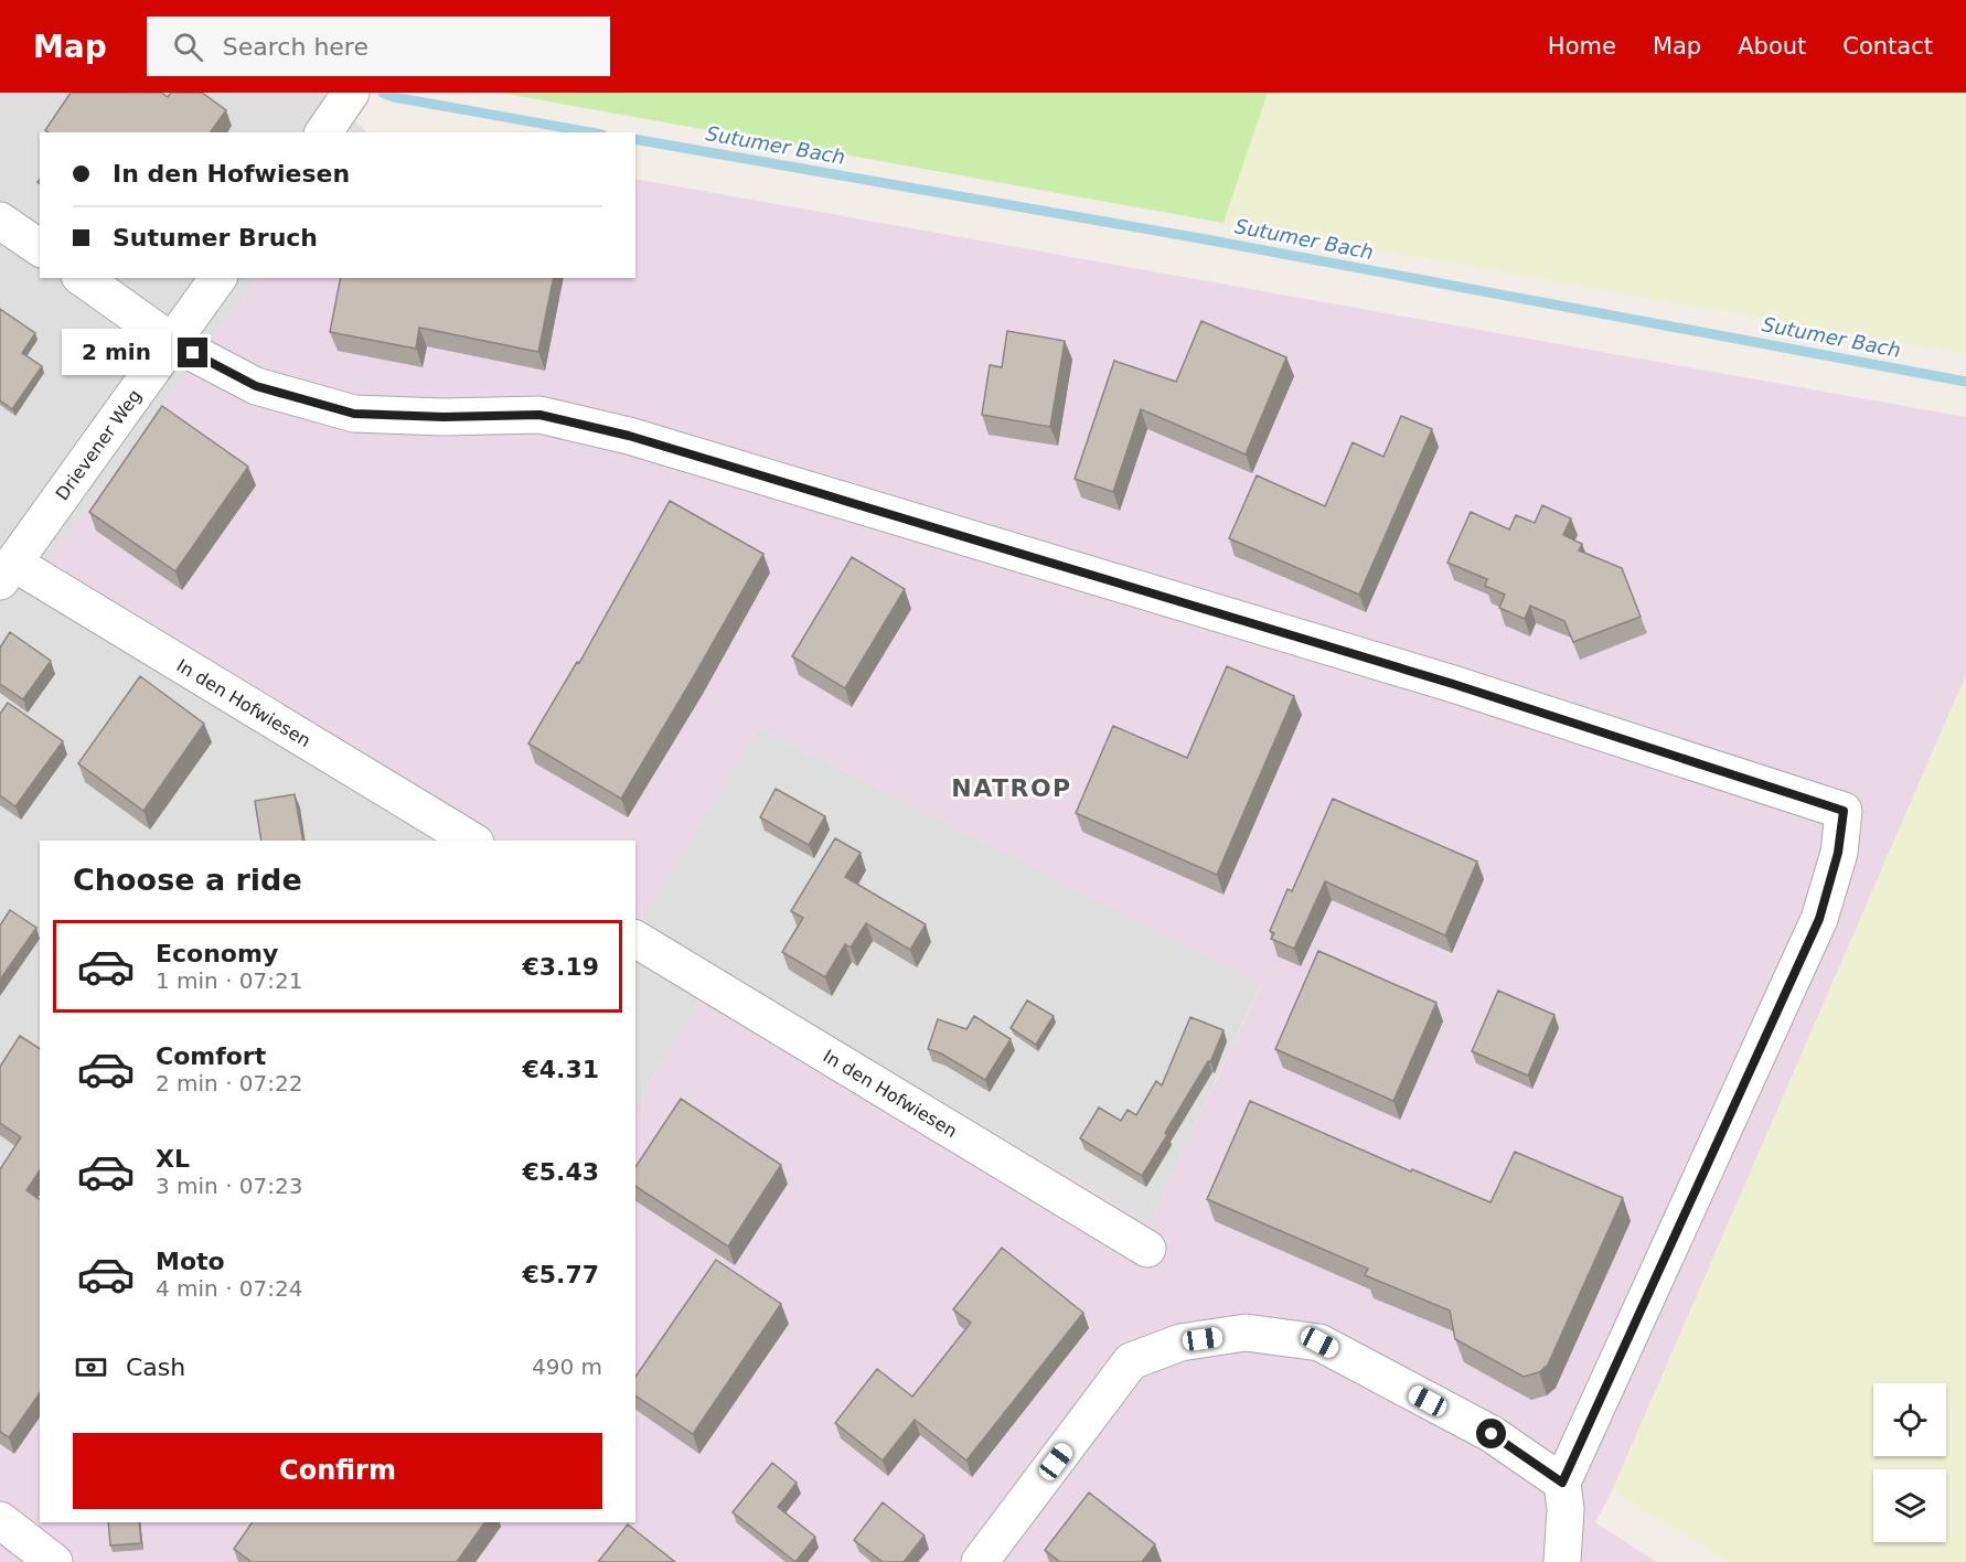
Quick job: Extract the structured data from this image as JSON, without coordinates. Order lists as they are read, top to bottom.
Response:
{
  "streets": {
    "street": ["Drievener Weg", "In den Hofwiesen"]
  },
  "crossings": [
    ["Drievener Weg", "In den Hofwiesen"]
  ],
  "districts": ["NATROP"],
  "water": ["Sutumer Bach"],
  "page": {
    "header": "Map",
    "search": "Search here",
    "nav": [
      "Home",
      "Map",
      "About",
      "Contact"
    ],
    "banner": ["In den Hofwiesen", "Sutumer Bruch"],
    "bubble": "2 min",
    "heading": "Choose a ride",
    "list": [
      {
        "name": "Economy",
        "note": "1 min · 07:21",
        "value": "€3.19"
      },
      {
        "name": "Comfort",
        "note": "2 min · 07:22",
        "value": "€4.31"
      },
      {
        "name": "XL",
        "note": "3 min · 07:23",
        "value": "€5.43"
      },
      {
        "name": "Moto",
        "note": "4 min · 07:24",
        "value": "€5.77"
      }
    ],
    "pay": ["Cash", "490 m"],
    "buttons": "Confirm"
  }
}
